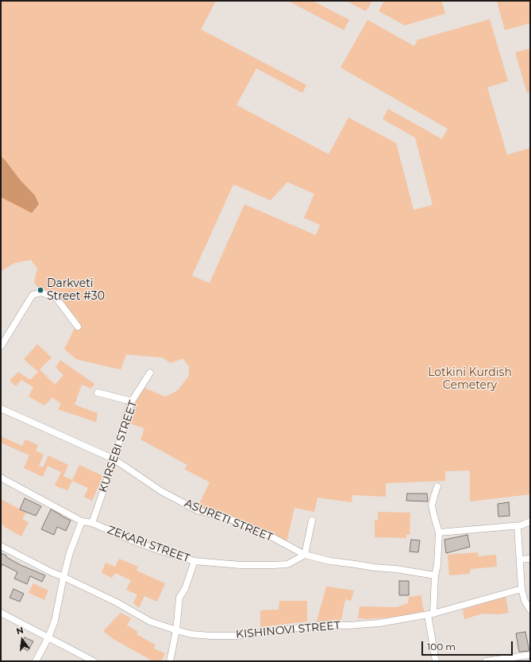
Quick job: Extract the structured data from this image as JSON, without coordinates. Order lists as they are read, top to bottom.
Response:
{
  "streets": {
    "street": [
      "KURSEBI STREET",
      "ASURETI STREET",
      "ZEKARI STREET",
      "KISHINOVI STREET"
    ]
  },
  "crossings": [
    ["KURSEBI STREET", "ASURETI STREET"],
    ["KURSEBI STREET", "ZEKARI STREET"],
    ["ASURETI STREET", "ZEKARI STREET"]
  ],
  "parks": ["Lotkini Kurdish Cemetery"],
  "places": ["Darkveti Street #30"],
  "scale_bar": "100 m",
  "north": "top"
}
